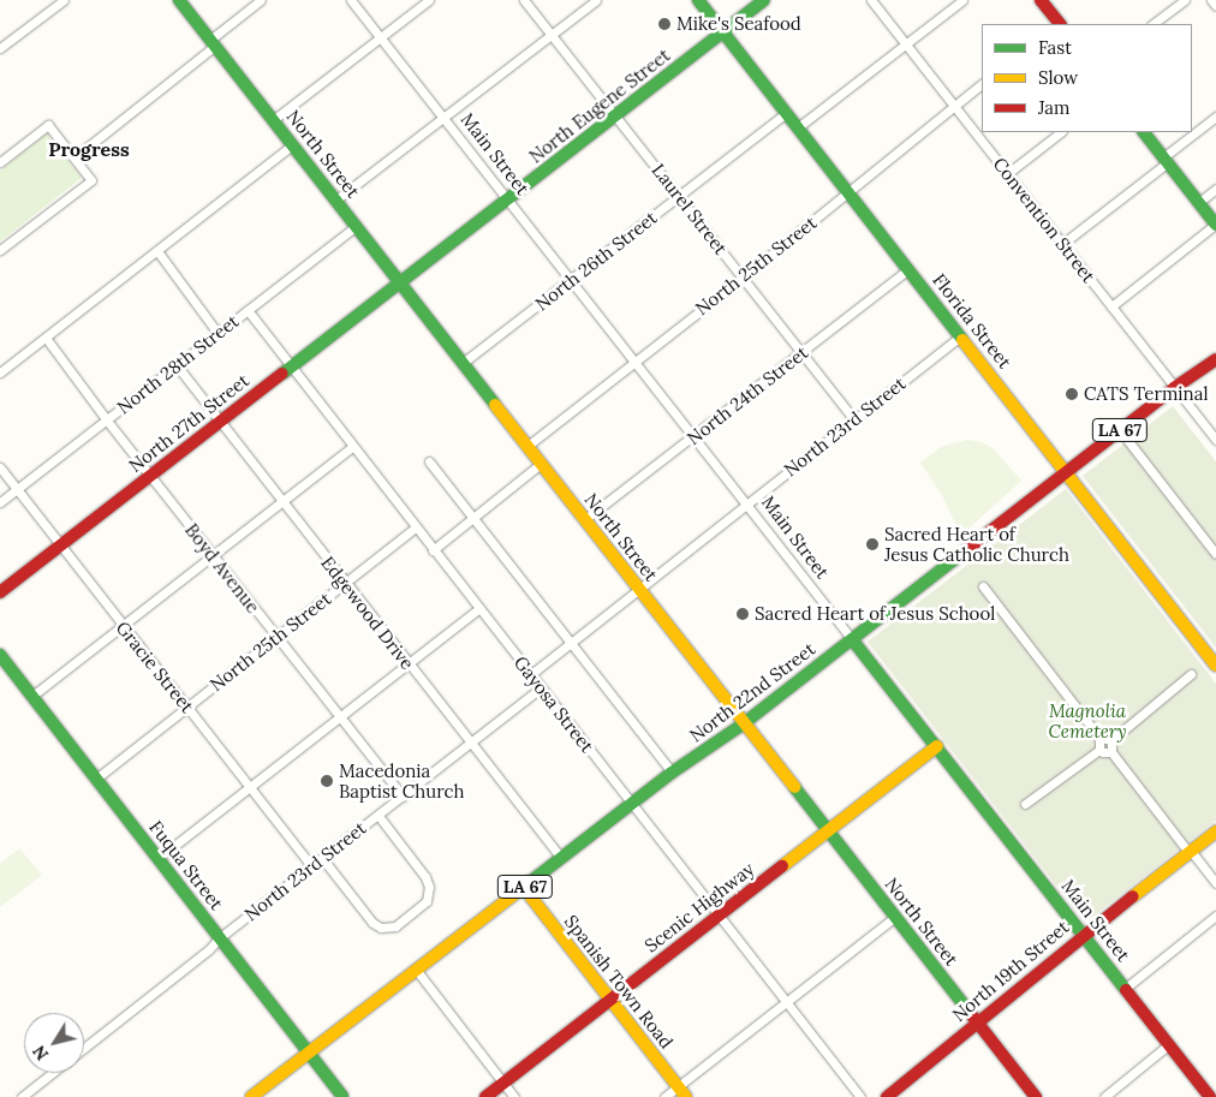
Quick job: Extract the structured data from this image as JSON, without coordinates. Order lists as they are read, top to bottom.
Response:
{
  "streets": {
    "street": [
      "North Eugene Street",
      "North Street",
      "Main Street",
      "Laurel Street",
      "Convention Street",
      "North 26th Street",
      "North 25th Street",
      "Florida Street",
      "North 28th Street",
      "North 24th Street",
      "North 27th Street",
      "North 23rd Street",
      "LA 67",
      "Boyd Avenue",
      "Edgewood Drive",
      "Gracie Street",
      "North 22nd Street",
      "Gayosa Street",
      "Fuqua Street",
      "Scenic Highway",
      "North 19th Street",
      "Spanish Town Road"
    ]
  },
  "crossings": [
    ["North Eugene Street", "North Street"],
    ["North Eugene Street", "Main Street"],
    ["North Eugene Street", "Laurel Street"],
    ["North Eugene Street", "Florida Street"],
    ["North Eugene Street", "North 27th Street"],
    ["North Street", "North 26th Street"],
    ["North Street", "North 25th Street"],
    ["North Street", "North 28th Street"],
    ["North Street", "North 24th Street"],
    ["North Street", "North 27th Street"],
    ["North Street", "North 23rd Street"],
    ["North Street", "North 22nd Street"],
    ["North Street", "Scenic Highway"],
    ["North Street", "North 19th Street"],
    ["Main Street", "North 26th Street"],
    ["Main Street", "North 25th Street"],
    ["Main Street", "North 24th Street"],
    ["Main Street", "North 23rd Street"],
    ["Main Street", "North 22nd Street"],
    ["Main Street", "Scenic Highway"],
    ["Main Street", "North 19th Street"],
    ["Laurel Street", "North 26th Street"],
    ["Laurel Street", "North 25th Street"],
    ["Laurel Street", "North 24th Street"],
    ["Laurel Street", "North 23rd Street"],
    ["Convention Street", "North 25th Street"],
    ["Convention Street", "North 22nd Street"],
    ["North 26th Street", "Florida Street"],
    ["North 25th Street", "Florida Street"],
    ["North 25th Street", "Boyd Avenue"],
    ["North 25th Street", "Edgewood Drive"],
    ["North 25th Street", "Gracie Street"],
    ["North 25th Street", "Gayosa Street"],
    ["North 25th Street", "Fuqua Street"],
    ["Florida Street", "North 24th Street"],
    ["Florida Street", "North 23rd Street"],
    ["Florida Street", "North 22nd Street"],
    ["North 28th Street", "Boyd Avenue"],
    ["North 28th Street", "Edgewood Drive"],
    ["North 28th Street", "Gracie Street"],
    ["North 28th Street", "Gayosa Street"],
    ["North 27th Street", "Boyd Avenue"],
    ["North 27th Street", "Edgewood Drive"],
    ["North 27th Street", "Gracie Street"],
    ["North 27th Street", "Gayosa Street"],
    ["North 23rd Street", "Boyd Avenue"],
    ["North 23rd Street", "Edgewood Drive"],
    ["North 23rd Street", "Gracie Street"],
    ["North 23rd Street", "Gayosa Street"],
    ["North 23rd Street", "Fuqua Street"],
    ["Edgewood Drive", "North 22nd Street"],
    ["North 22nd Street", "Gayosa Street"],
    ["North 22nd Street", "Fuqua Street"],
    ["North 22nd Street", "Spanish Town Road"],
    ["Gayosa Street", "Scenic Highway"],
    ["Scenic Highway", "Spanish Town Road"]
  ],
  "districts": ["Progress"],
  "parks": ["Magnolia Cemetery"],
  "places": [
    "Mike's Seafood",
    "CATS Terminal",
    "Sacred Heart of Jesus Catholic Church",
    "Sacred Heart of Jesus School",
    "Macedonia Baptist Church"
  ],
  "legend": ["Fast", "Slow", "Jam"],
  "north": "bottom left"
}
